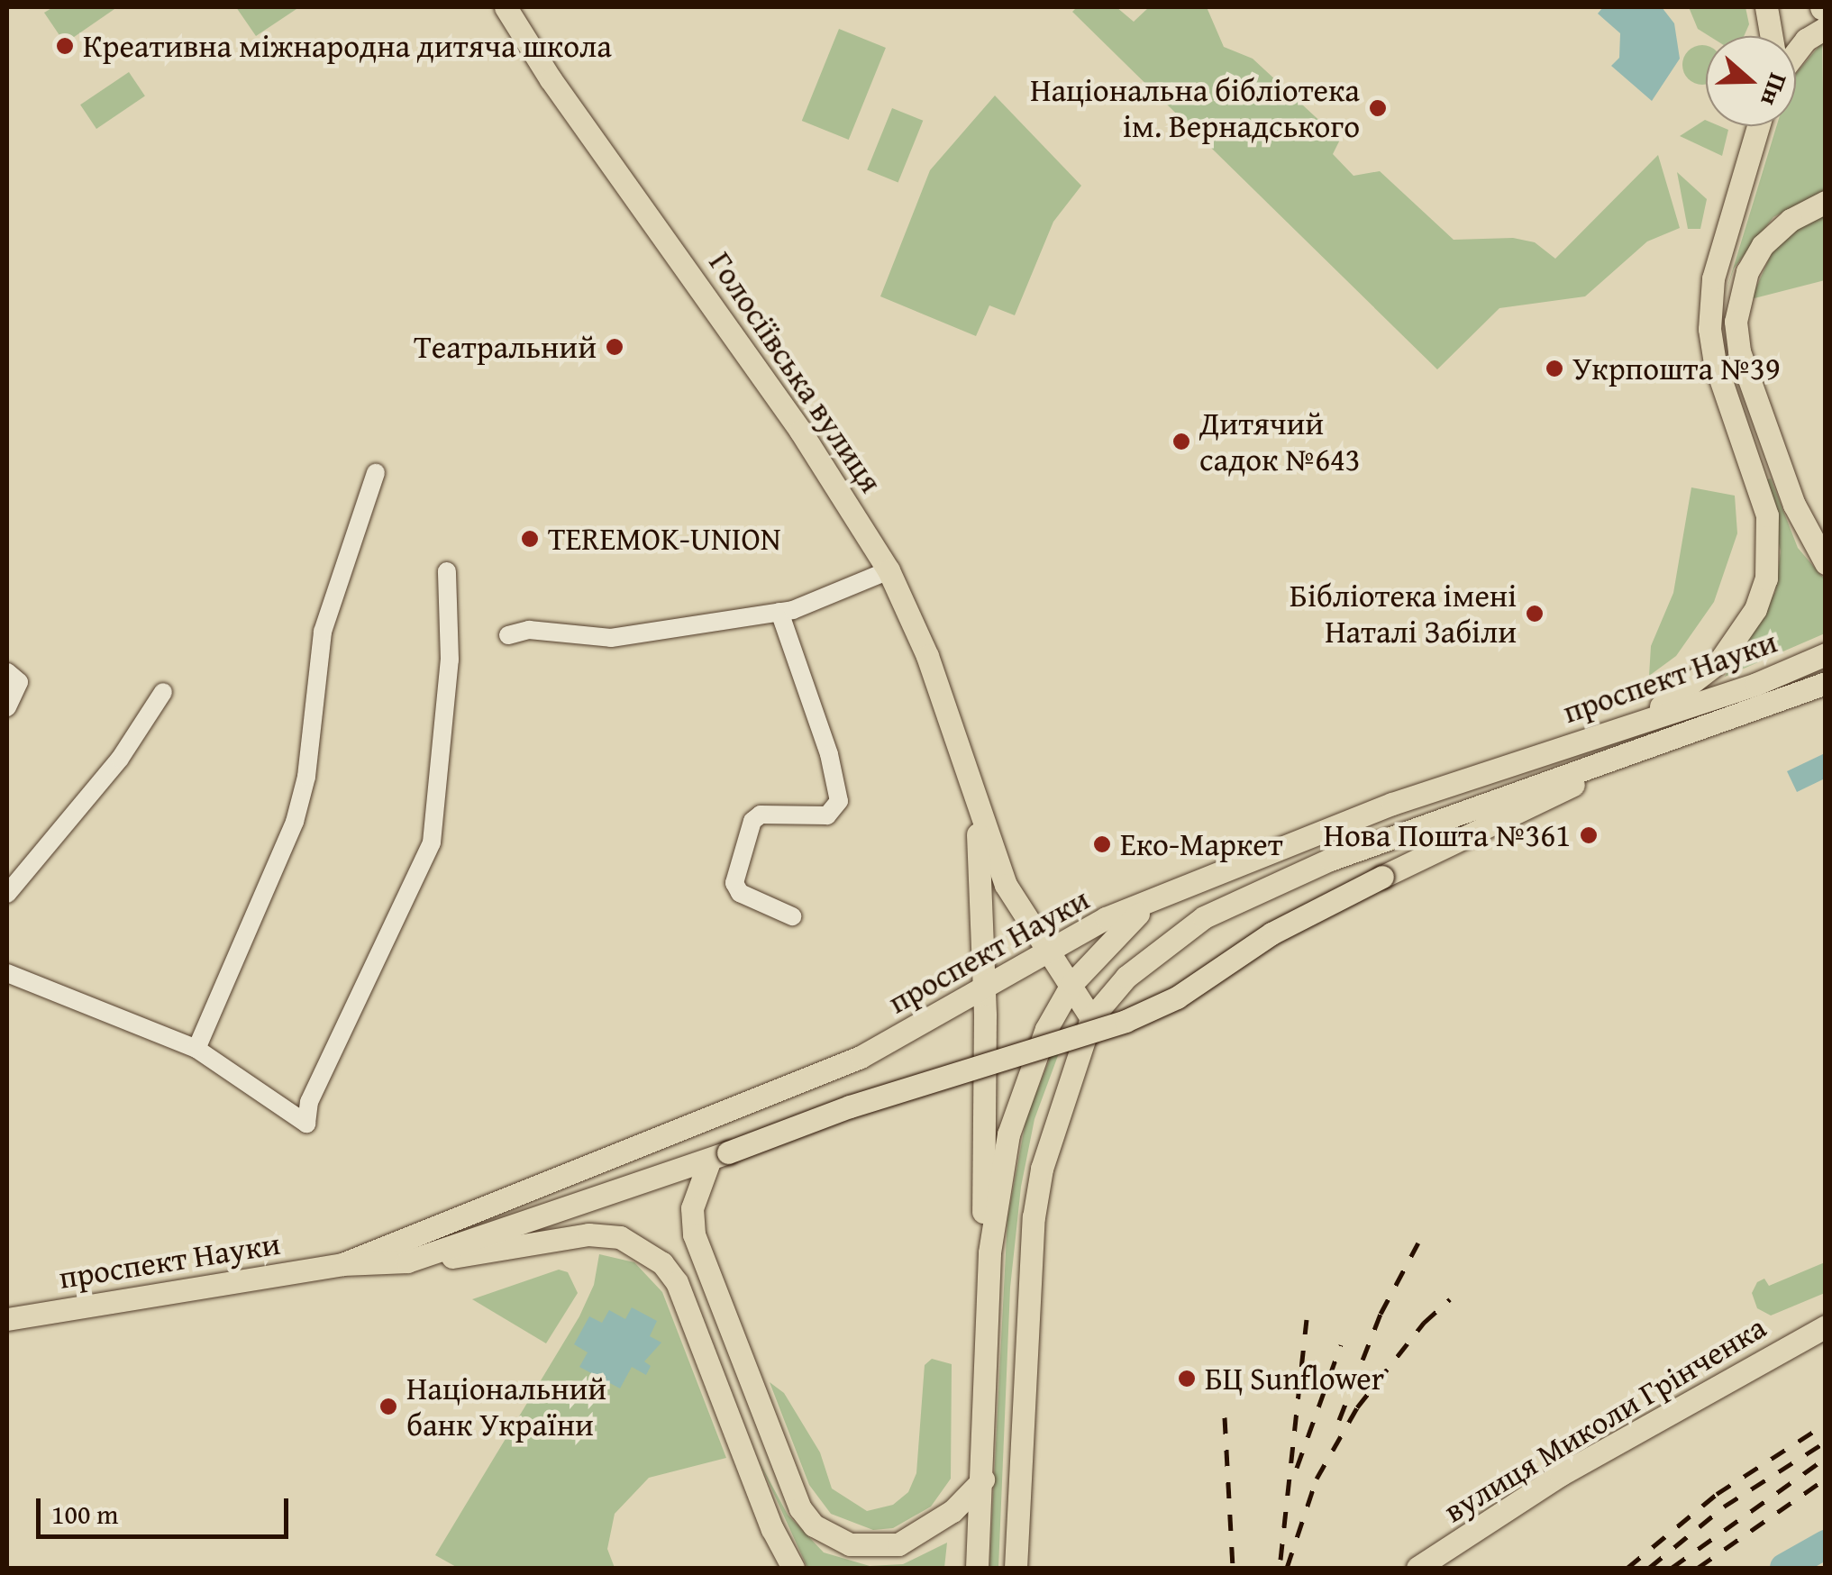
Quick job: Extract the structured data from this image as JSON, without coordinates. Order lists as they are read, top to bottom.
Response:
{
  "streets": {
    "main road": ["Голосіївська вулиця", "проспект Науки", "вулиця Миколи Грінченка"]
  },
  "crossings": [
    ["Голосіївська вулиця", "проспект Науки"]
  ],
  "places": [
    "Креативна міжнародна дитяча школа",
    "Національна бібліотека ім. Вернадського",
    "Театральний",
    "Укрпошта №39",
    "Дитячий садок №643",
    "TEREMOK-UNION",
    "Бібліотека імені Наталі Забіли",
    "Нова Пошта №361",
    "Еко-Маркет",
    "БЦ Sunflower",
    "Національний банк України"
  ],
  "scale_bar": "100 m",
  "north": "right"
}
